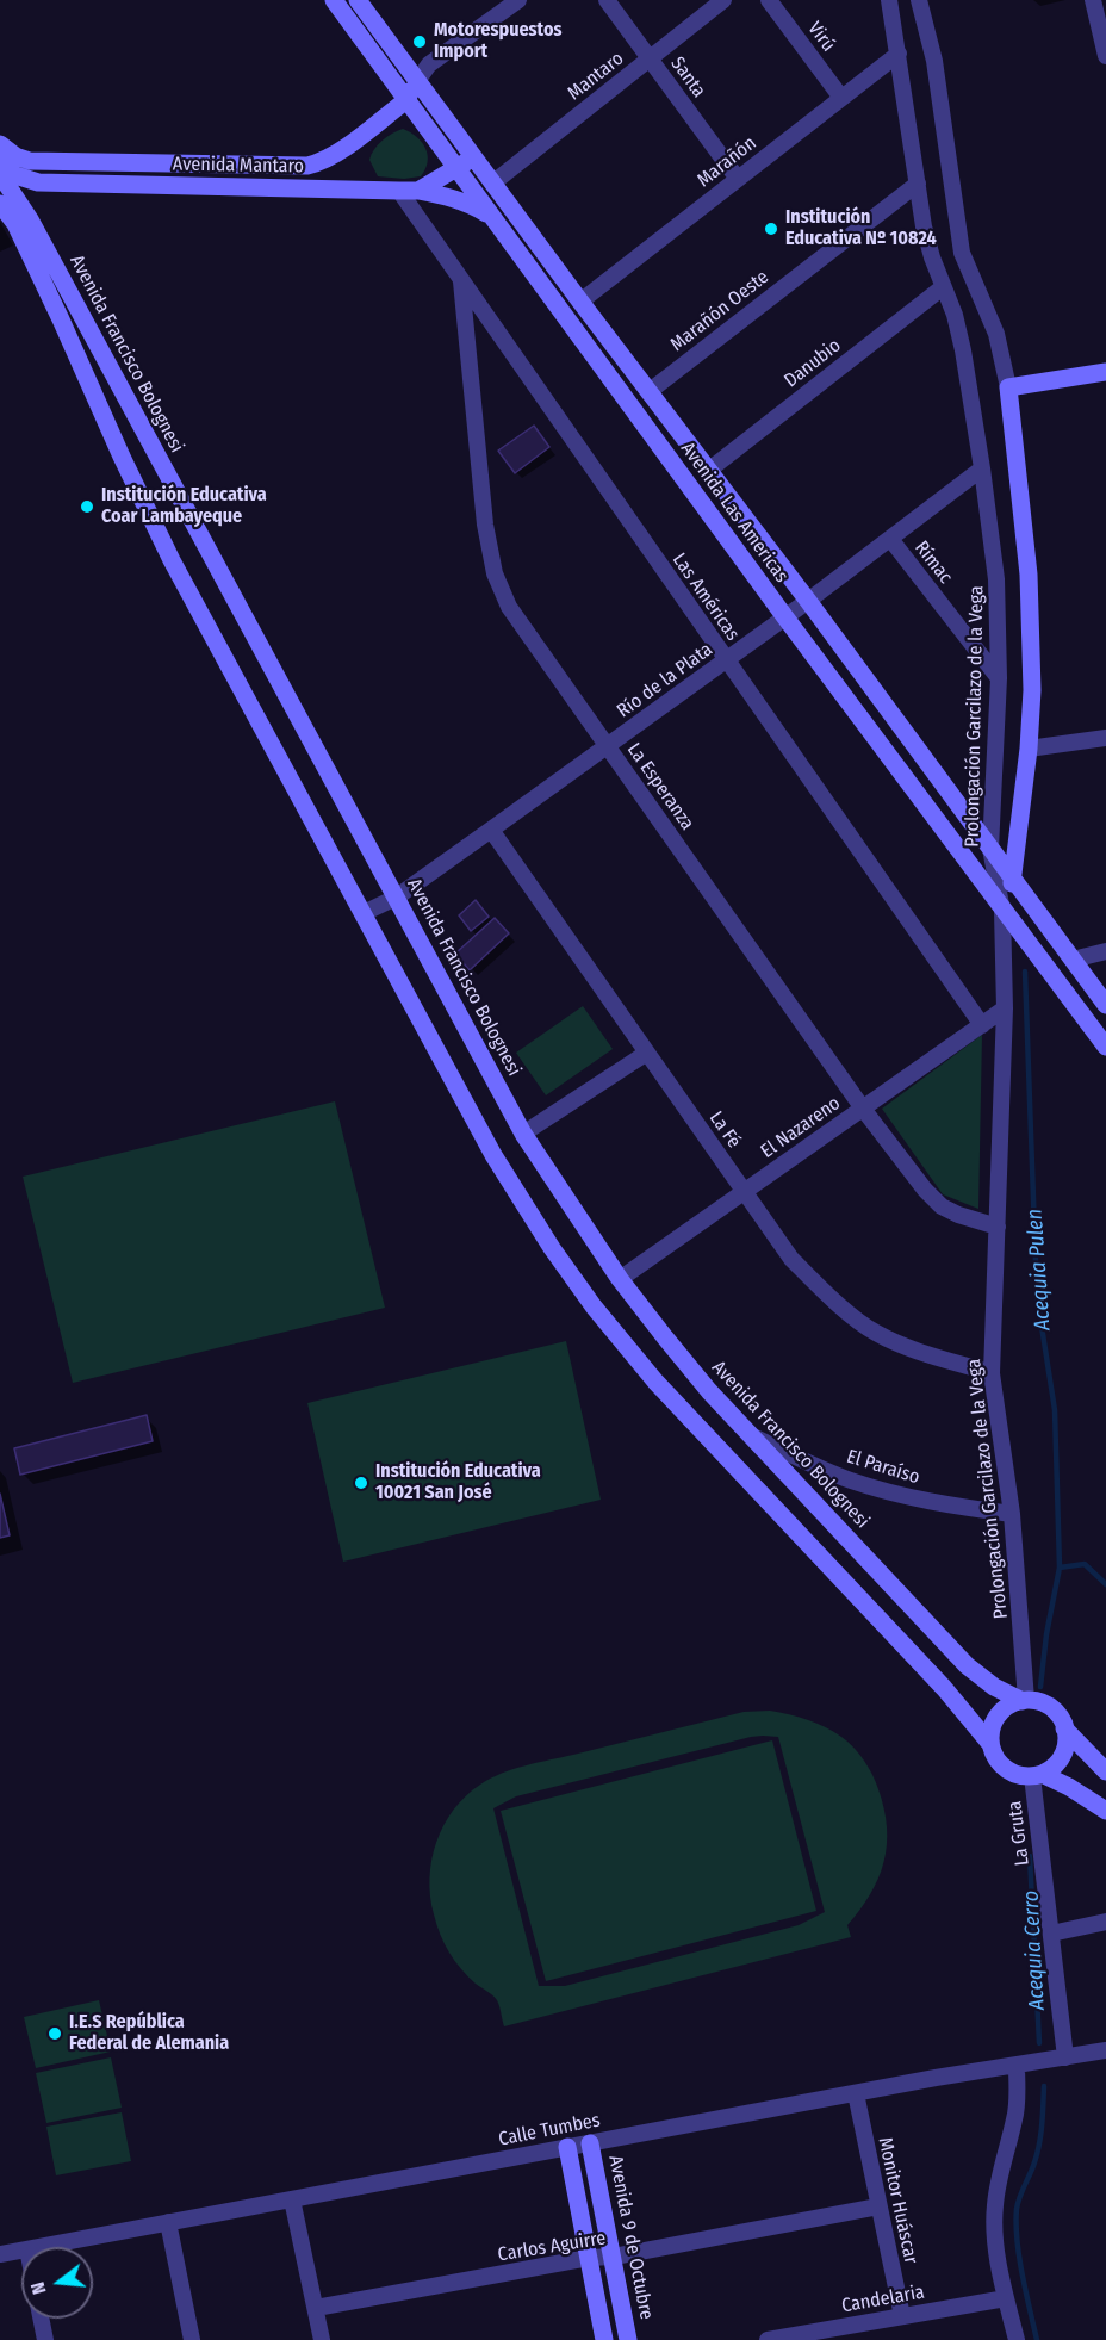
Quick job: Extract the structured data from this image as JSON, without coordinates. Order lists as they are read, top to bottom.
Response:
{
  "streets": {
    "street": [
      "Virú",
      "Mantaro",
      "Santa",
      "Marañón",
      "Avenida Mantaro",
      "Marañón Oeste",
      "Avenida Francisco Bolognesi",
      "Danubio",
      "Avenida Las Americas",
      "Rímac",
      "Las Américas",
      "Río de la Plata",
      "Prolongación Garcilazo de la Vega",
      "La Esperanza",
      "El Nazareno",
      "La Fé",
      "El Paraíso",
      "La Gruta",
      "Calle Tumbes",
      "Monitor Huáscar",
      "Avenida 9 de Octubre",
      "Carlos Aguirre",
      "Candelaria"
    ]
  },
  "crossings": [
    ["Virú", "Marañón"],
    ["Mantaro", "Santa"],
    ["Mantaro", "Avenida Las Americas"],
    ["Santa", "Marañón"],
    ["Marañón", "Avenida Las Americas"],
    ["Marañón", "Prolongación Garcilazo de la Vega"],
    ["Avenida Mantaro", "Avenida Las Americas"],
    ["Avenida Mantaro", "Las Américas"],
    ["Marañón Oeste", "Avenida Las Americas"],
    ["Marañón Oeste", "Prolongación Garcilazo de la Vega"],
    ["Avenida Francisco Bolognesi", "Río de la Plata"],
    ["Avenida Francisco Bolognesi", "Prolongación Garcilazo de la Vega"],
    ["Avenida Francisco Bolognesi", "El Nazareno"],
    ["Avenida Francisco Bolognesi", "El Paraíso"],
    ["Avenida Francisco Bolognesi", "La Gruta"],
    ["Danubio", "Avenida Las Americas"],
    ["Danubio", "Prolongación Garcilazo de la Vega"],
    ["Avenida Las Americas", "Río de la Plata"],
    ["Avenida Las Americas", "Prolongación Garcilazo de la Vega"],
    ["Rímac", "Río de la Plata"],
    ["Rímac", "Prolongación Garcilazo de la Vega"],
    ["Las Américas", "Río de la Plata"],
    ["Las Américas", "La Esperanza"],
    ["Las Américas", "El Nazareno"],
    ["Río de la Plata", "Prolongación Garcilazo de la Vega"],
    ["Río de la Plata", "La Esperanza"],
    ["Río de la Plata", "La Fé"],
    ["Prolongación Garcilazo de la Vega", "La Esperanza"],
    ["Prolongación Garcilazo de la Vega", "El Nazareno"],
    ["Prolongación Garcilazo de la Vega", "La Fé"],
    ["Prolongación Garcilazo de la Vega", "El Paraíso"],
    ["Prolongación Garcilazo de la Vega", "La Gruta"],
    ["La Esperanza", "El Nazareno"],
    ["El Nazareno", "La Fé"],
    ["La Gruta", "Calle Tumbes"],
    ["Calle Tumbes", "Monitor Huáscar"],
    ["Calle Tumbes", "Avenida 9 de Octubre"],
    ["Monitor Huáscar", "Carlos Aguirre"],
    ["Monitor Huáscar", "Candelaria"],
    ["Avenida 9 de Octubre", "Carlos Aguirre"]
  ],
  "water": ["Acequia Pulen", "Acequia Cerro"],
  "places": [
    "Motorespuestos Import",
    "Institución Educativa Nº 10824",
    "Institución Educativa Coar Lambayeque",
    "Institución Educativa 10021 San José",
    "I.E.S República Federal de Alemania"
  ],
  "north": "left"
}
